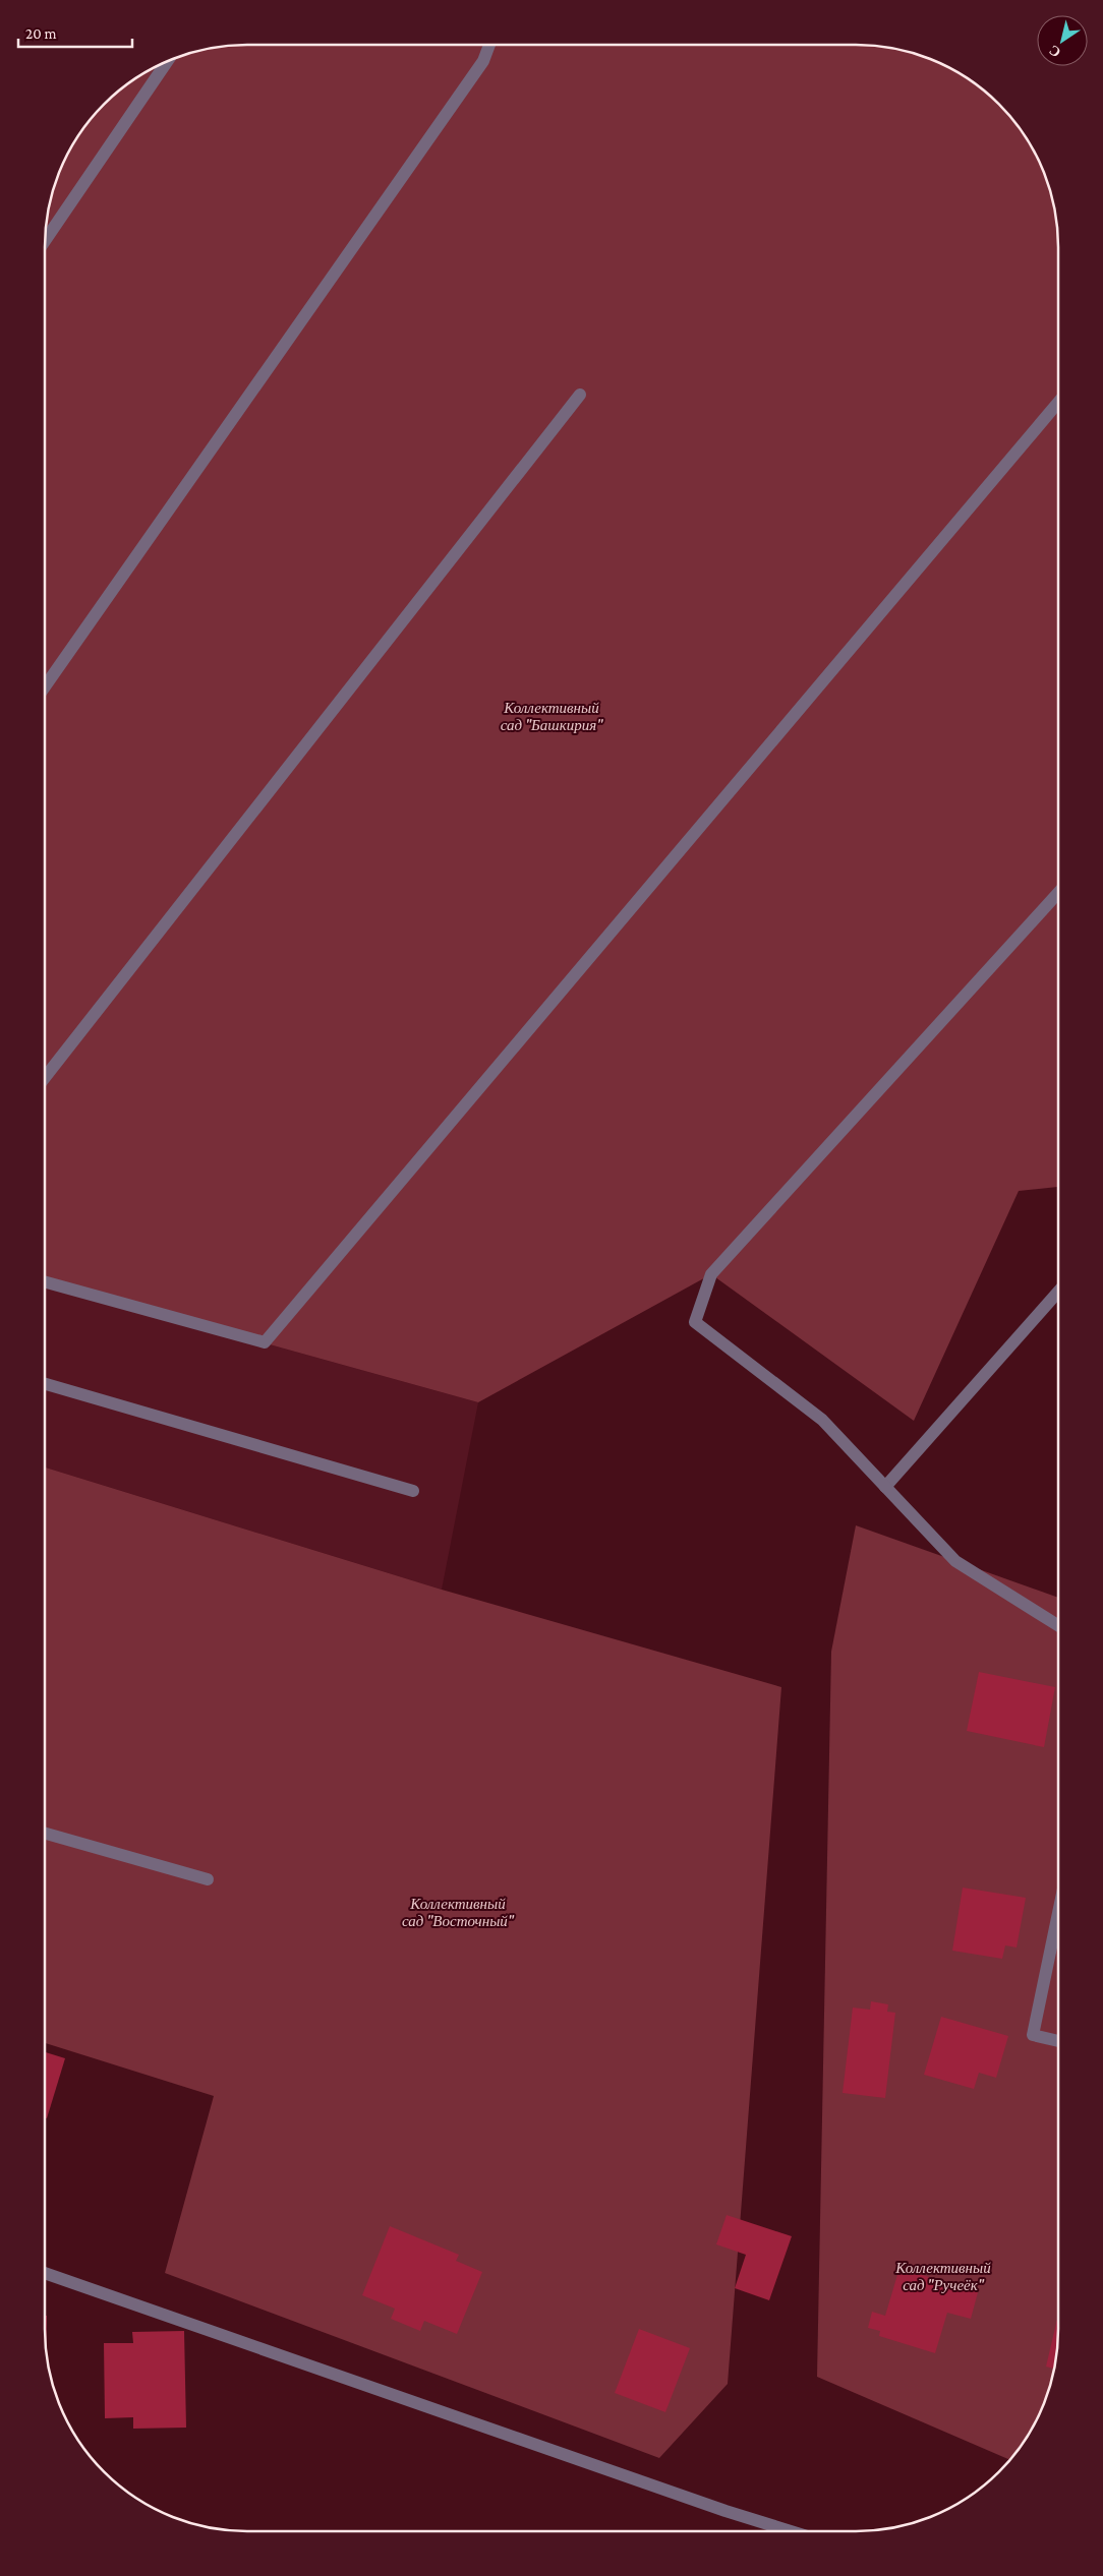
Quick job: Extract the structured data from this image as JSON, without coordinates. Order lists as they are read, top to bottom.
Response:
{
  "parks": ["Коллективный сад \"Башкирия\"", "Коллективный сад \"Восточный\"", "Коллективный сад \"Ручеёк\""],
  "scale_bar": "20 m",
  "north": "bottom left"
}
